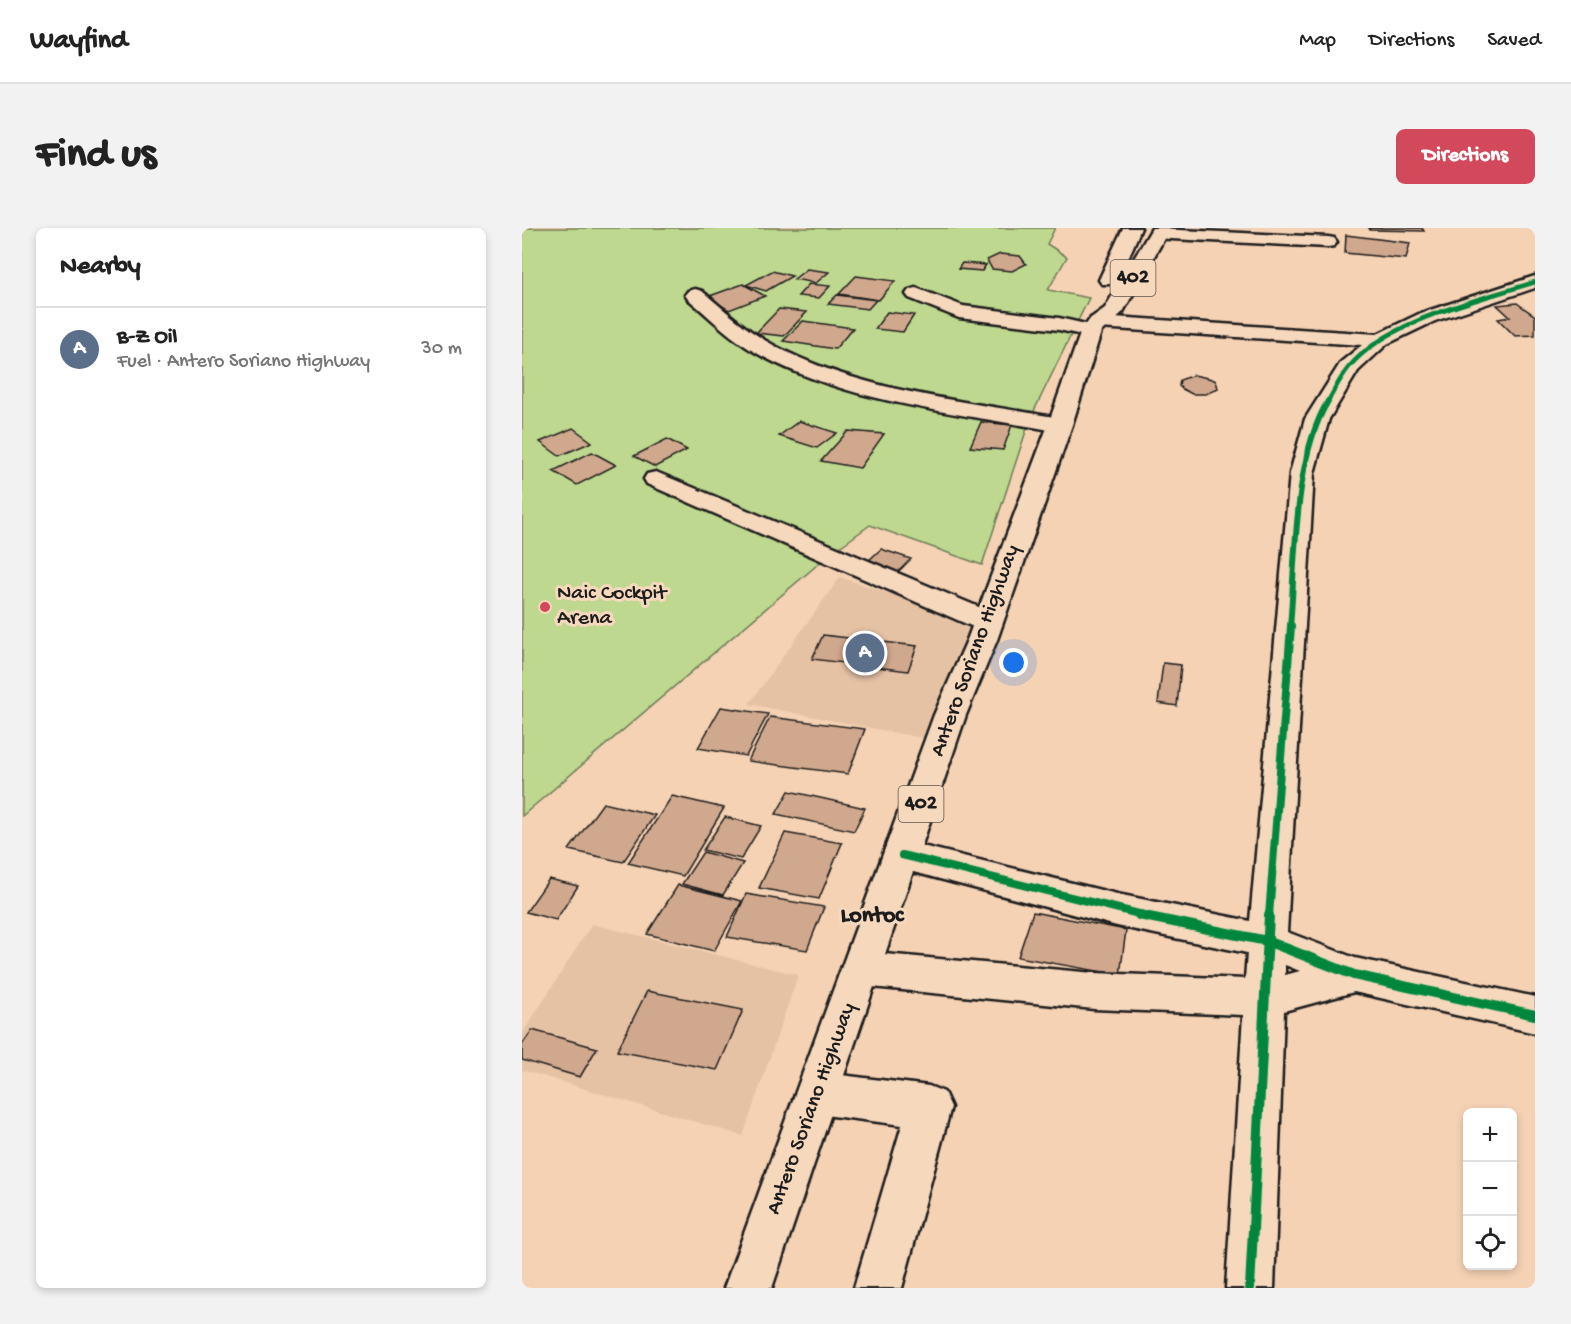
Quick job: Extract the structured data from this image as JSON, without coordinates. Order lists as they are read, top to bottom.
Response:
{
  "streets": {
    "street": ["402", "Antero Soriano Highway"]
  },
  "districts": ["Lontoc"],
  "places": ["Naic Cockpit Arena"],
  "page": {
    "header": "Wayfind",
    "nav": ["Map", "Directions", "Saved"],
    "buttons": "Directions",
    "title": "Find us",
    "heading": "Nearby",
    "list": [
      {
        "mark": "A",
        "name": "B-Z Oil",
        "note": "Fuel · Antero Soriano Highway",
        "value": "30 m"
      }
    ],
    "pins": "A",
    "map_buttons": ["+", "−"]
  }
}
